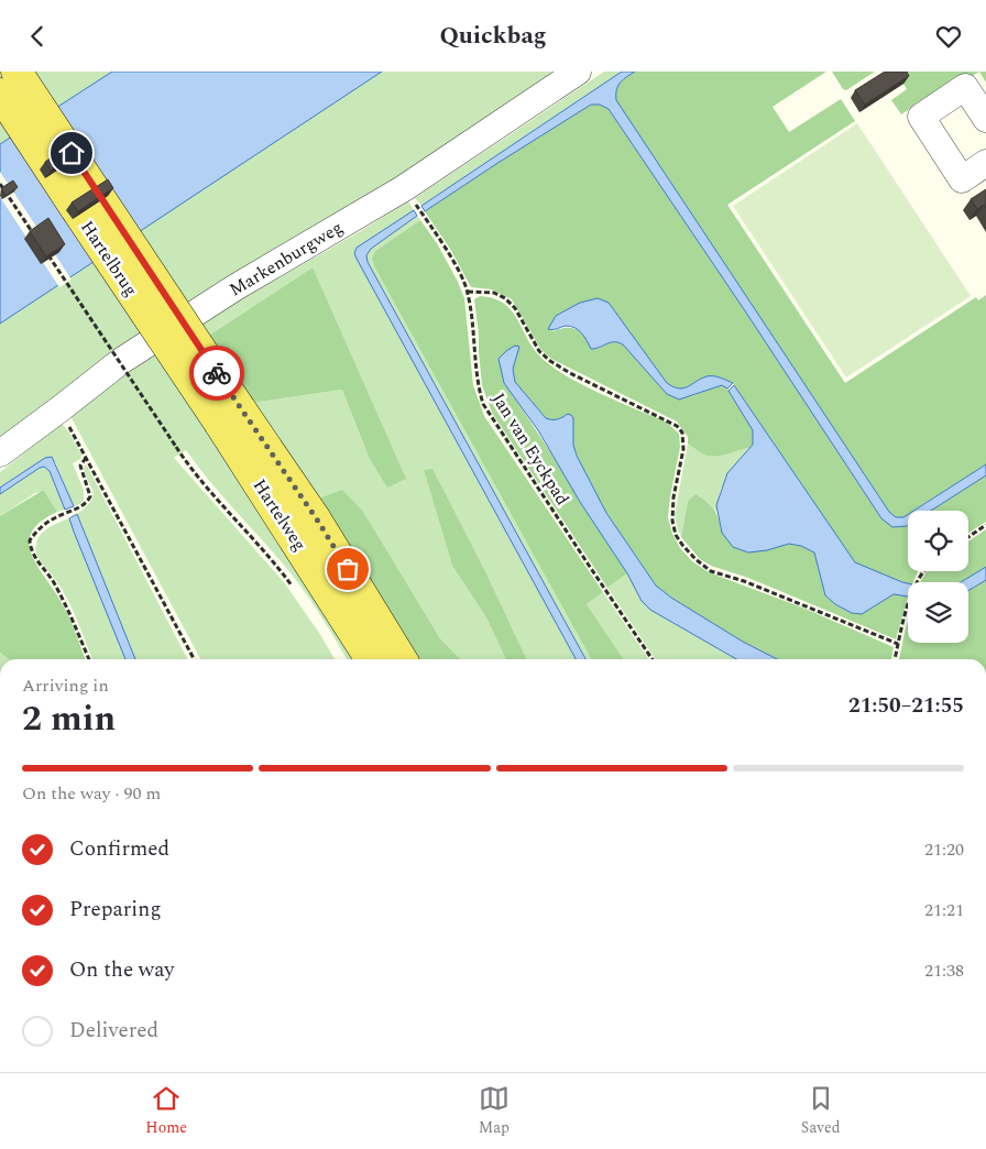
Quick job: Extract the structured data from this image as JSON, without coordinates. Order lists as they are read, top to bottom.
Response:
{
  "streets": {
    "main road": ["Hartelbrug", "Hartelweg"],
    "street": ["Markenburgweg"],
    "path": ["Jan van Eyckpad"]
  },
  "crossings": [
    ["Hartelbrug", "Hartelweg"]
  ],
  "page": {
    "header": "Quickbag",
    "heading": ["2 min", "Arriving in", "21:50–21:55"],
    "bar": "On the way · 90 m",
    "list": [
      ["Confirmed", "21:20"],
      ["Preparing", "21:21"],
      ["On the way", "21:38"],
      "Delivered"
    ],
    "tabs": ["Home", "Map", "Saved"]
  }
}
